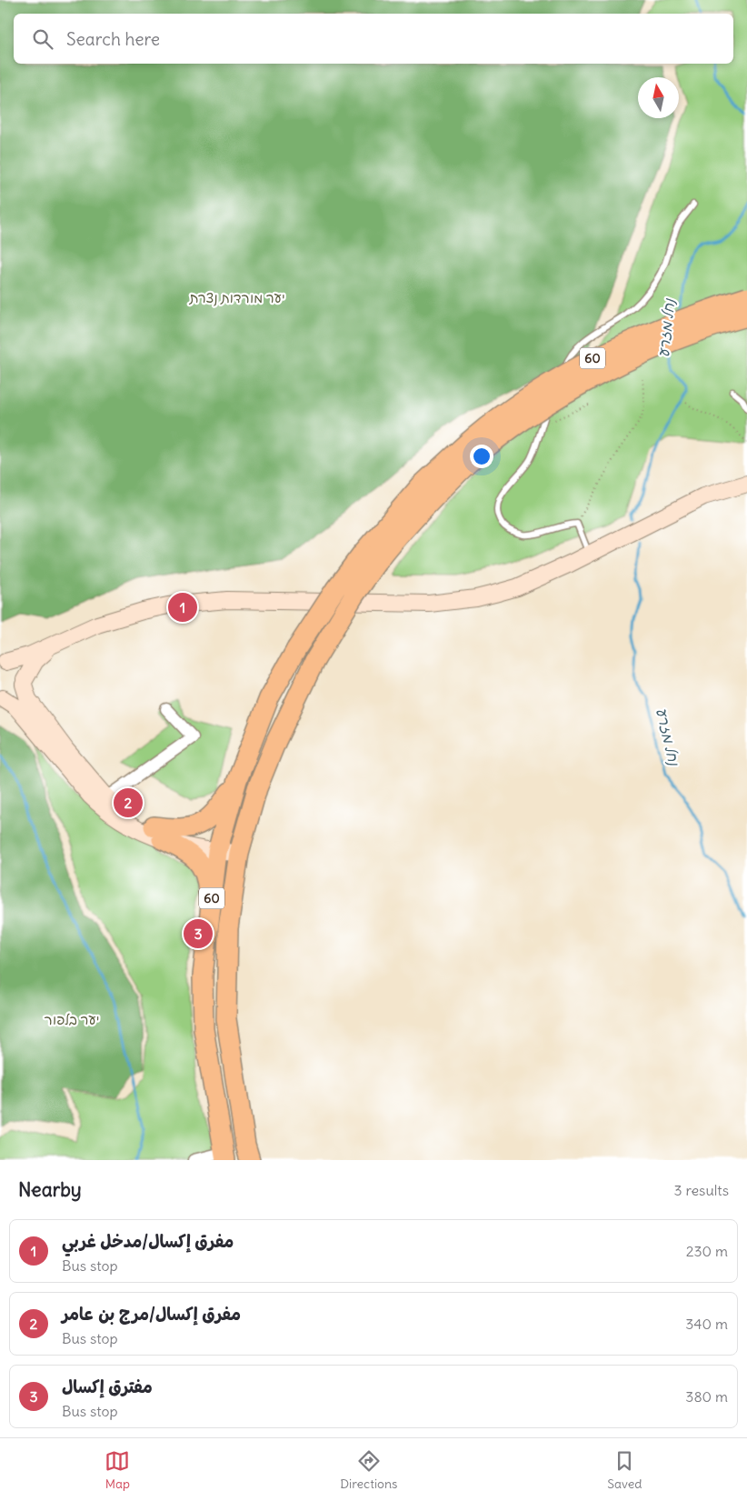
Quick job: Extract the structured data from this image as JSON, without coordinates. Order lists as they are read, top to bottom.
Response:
{
  "streets": {
    "highway": ["60"]
  },
  "water": ["נחל מזרע"],
  "parks": ["יער מורדות נצרת", "יער בלפור"],
  "north": "top",
  "page": {
    "search": "Search here",
    "pins": ["1", "2", "3"],
    "heading": ["Nearby", "3 results"],
    "list": [
      {
        "mark": "1",
        "name": "مفرق إكسال/مدخل غربي",
        "note": "Bus stop",
        "value": "230 m"
      },
      {
        "mark": "2",
        "name": "مفرق إكسال/مرج بن عامر",
        "note": "Bus stop",
        "value": "340 m"
      },
      {
        "mark": "3",
        "name": "مفترق إكسال",
        "note": "Bus stop",
        "value": "380 m"
      }
    ],
    "nav": ["Map", "Directions", "Saved"]
  }
}
